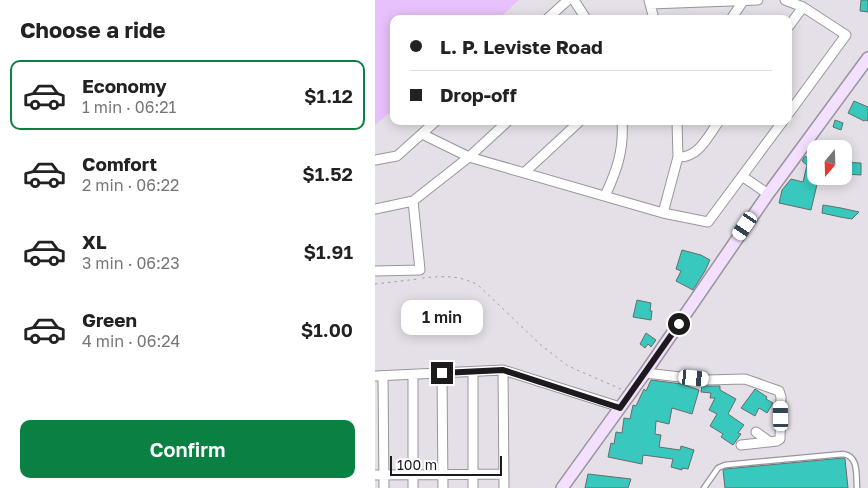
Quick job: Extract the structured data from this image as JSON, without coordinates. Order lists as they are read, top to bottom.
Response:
{
  "scale_bar": "100 m",
  "north": "bottom",
  "page": {
    "heading": "Choose a ride",
    "banner": ["L. P. Leviste Road", "Drop-off"],
    "list": [
      {
        "name": "Economy",
        "note": "1 min · 06:21",
        "value": "$1.12"
      },
      {
        "name": "Comfort",
        "note": "2 min · 06:22",
        "value": "$1.52"
      },
      {
        "name": "XL",
        "note": "3 min · 06:23",
        "value": "$1.91"
      },
      {
        "name": "Green",
        "note": "4 min · 06:24",
        "value": "$1.00"
      }
    ],
    "bubble": "1 min",
    "buttons": "Confirm",
    "scale": "100 m"
  }
}
